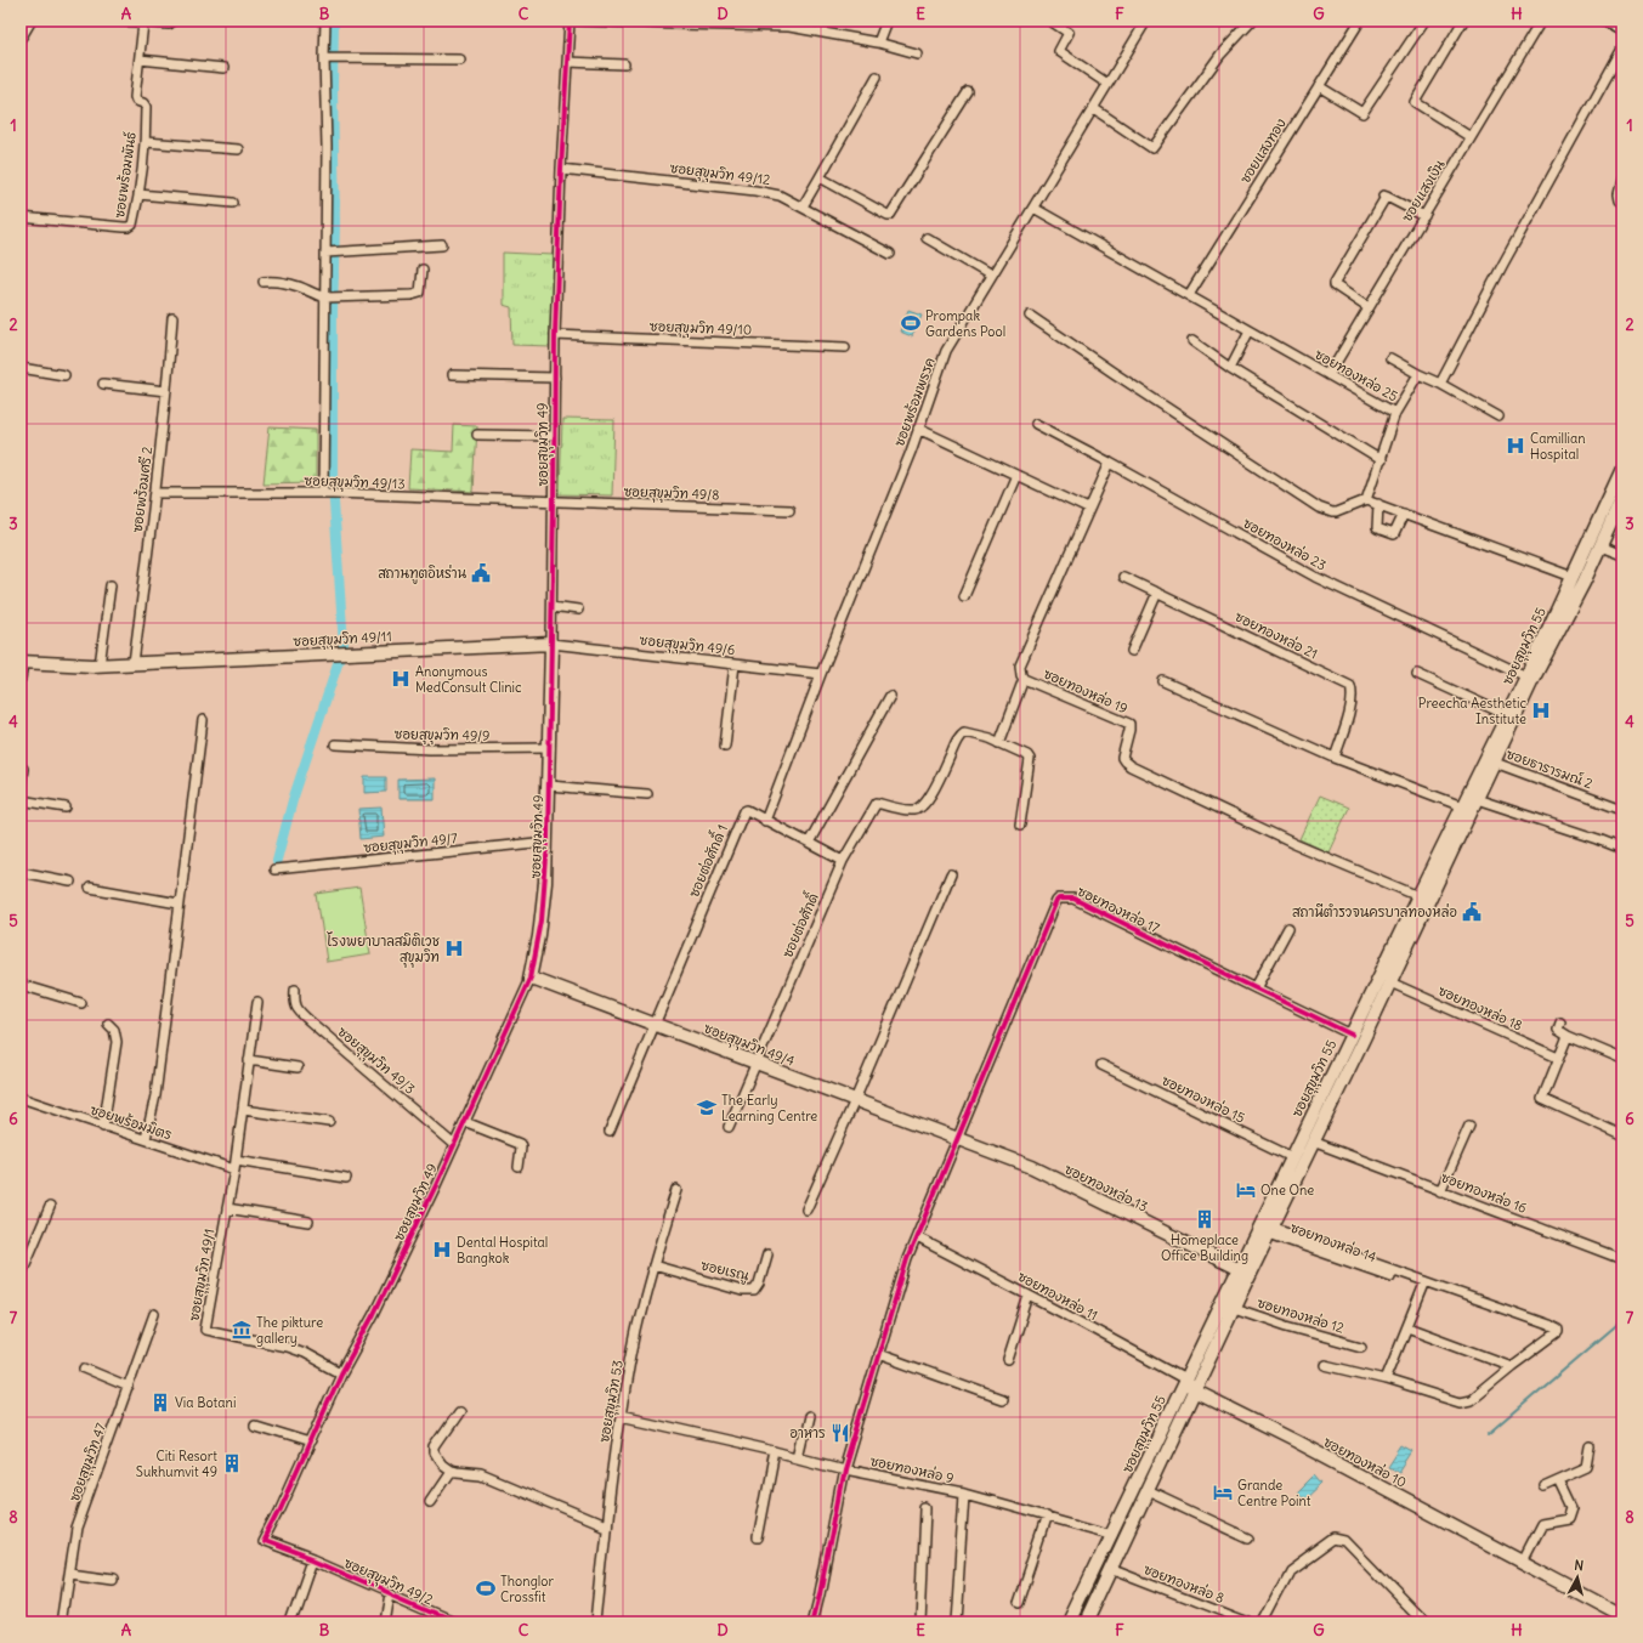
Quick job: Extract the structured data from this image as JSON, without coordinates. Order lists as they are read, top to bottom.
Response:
{
  "streets": {
    "main road": [
      "ซอยสุขุมวิท 49",
      "ซอยสุขุมวิท 49/11",
      "ซอยสุขุมวิท 55",
      "ซอยสุขุมวิท 49/4",
      "ซอยทองหล่อ 13",
      "ซอยทองหล่อ 10"
    ],
    "street": [
      "ซอยแสงทอง",
      "ซอยสุขุมวิท 49/12",
      "ซอยพร้อมพันธ์",
      "ซอยแสงเงิน",
      "ซอยสุขุมวิท 49/10",
      "ซอยทองหล่อ 25",
      "ซอยพร้อมพรรค",
      "ซอยสุขุมวิท 49/13",
      "ซอยพร้อมศรี 2",
      "ซอยสุขุมวิท 49/8",
      "ซอยทองหล่อ 23",
      "ซอยทองหล่อ 21",
      "ซอยสุขุมวิท 49/6",
      "ซอยทองหล่อ 19",
      "ซอยสุขุมวิท 49/9",
      "ซอยธารารมณ์ 2",
      "ซอยสุขุมวิท 49/7",
      "ซอยต่อศักดิ์ 1",
      "ซอยทองหล่อ 17",
      "ซอยต่อศักดิ์",
      "ซอยทองหล่อ 18",
      "ซอยสุขุมวิท 49/3",
      "ซอยทองหล่อ 15",
      "ซอยพร้อมมิตร",
      "ซอยทองหล่อ 16",
      "ซอยทองหล่อ 14",
      "ซอยเรณู",
      "ซอยสุขุมวิท 49/1",
      "ซอยทองหล่อ 11",
      "ซอยทองหล่อ 12",
      "ซอยสุขุมวิท 53",
      "ซอยสุขุมวิท 47",
      "ซอยทองหล่อ 9",
      "ซอยสุขุมวิท 49/2",
      "ซอยทองหล่อ 8"
    ]
  },
  "crossings": [
    ["ซอยแสงทอง", "ซอยทองหล่อ 25"],
    ["ซอยสุขุมวิท 49/12", "ซอยสุขุมวิท 49"],
    ["ซอยแสงเงิน", "ซอยทองหล่อ 25"],
    ["ซอยสุขุมวิท 49/10", "ซอยสุขุมวิท 49"],
    ["ซอยทองหล่อ 25", "ซอยพร้อมพรรค"],
    ["ซอยพร้อมพรรค", "ซอยสุขุมวิท 49/6"],
    ["ซอยพร้อมพรรค", "ซอยต่อศักดิ์ 1"],
    ["ซอยสุขุมวิท 49", "ซอยสุขุมวิท 49/13"],
    ["ซอยสุขุมวิท 49", "ซอยสุขุมวิท 49/8"],
    ["ซอยสุขุมวิท 49", "ซอยสุขุมวิท 49/11"],
    ["ซอยสุขุมวิท 49", "ซอยสุขุมวิท 49/6"],
    ["ซอยสุขุมวิท 49", "ซอยสุขุมวิท 49/9"],
    ["ซอยสุขุมวิท 49", "ซอยสุขุมวิท 49/7"],
    ["ซอยสุขุมวิท 49", "ซอยสุขุมวิท 49/4"],
    ["ซอยสุขุมวิท 49", "ซอยสุขุมวิท 49/3"],
    ["ซอยสุขุมวิท 49", "ซอยสุขุมวิท 49/1"],
    ["ซอยสุขุมวิท 49", "ซอยสุขุมวิท 49/2"],
    ["ซอยสุขุมวิท 49/13", "ซอยพร้อมศรี 2"],
    ["ซอยสุขุมวิท 49/13", "ซอยสุขุมวิท 49/8"],
    ["ซอยพร้อมศรี 2", "ซอยสุขุมวิท 49/11"],
    ["ซอยทองหล่อ 23", "ซอยสุขุมวิท 55"],
    ["ซอยทองหล่อ 23", "ซอยทองหล่อ 19"],
    ["ซอยสุขุมวิท 49/11", "ซอยสุขุมวิท 49/6"],
    ["ซอยสุขุมวิท 55", "ซอยทองหล่อ 19"],
    ["ซอยสุขุมวิท 55", "ซอยธารารมณ์ 2"],
    ["ซอยสุขุมวิท 55", "ซอยทองหล่อ 17"],
    ["ซอยสุขุมวิท 55", "ซอยทองหล่อ 18"],
    ["ซอยสุขุมวิท 55", "ซอยทองหล่อ 15"],
    ["ซอยสุขุมวิท 55", "ซอยทองหล่อ 13"],
    ["ซอยสุขุมวิท 55", "ซอยทองหล่อ 16"],
    ["ซอยสุขุมวิท 55", "ซอยทองหล่อ 14"],
    ["ซอยสุขุมวิท 55", "ซอยทองหล่อ 11"],
    ["ซอยสุขุมวิท 55", "ซอยทองหล่อ 12"],
    ["ซอยสุขุมวิท 55", "ซอยทองหล่อ 10"],
    ["ซอยสุขุมวิท 55", "ซอยทองหล่อ 9"],
    ["ซอยสุขุมวิท 55", "ซอยทองหล่อ 8"],
    ["ซอยต่อศักดิ์ 1", "ซอยต่อศักดิ์"],
    ["ซอยต่อศักดิ์ 1", "ซอยสุขุมวิท 49/4"],
    ["ซอยทองหล่อ 17", "ซอยสุขุมวิท 49/4"],
    ["ซอยทองหล่อ 17", "ซอยทองหล่อ 13"],
    ["ซอยต่อศักดิ์", "ซอยสุขุมวิท 49/4"],
    ["ซอยสุขุมวิท 49/4", "ซอยทองหล่อ 13"],
    ["ซอยพร้อมมิตร", "ซอยสุขุมวิท 49/1"],
    ["ซอยเรณู", "ซอยสุขุมวิท 53"],
    ["ซอยสุขุมวิท 53", "ซอยทองหล่อ 9"]
  ],
  "places": {
    "sports": ["Prompak Gardens Pool", "Thonglor Crossfit"],
    "hospital": [
      "Camillian Hospital",
      "Anonymous MedConsult Clinic",
      "Preecha Aesthetic Institute",
      "โรงพยาบาลสมิติเวช สุขุมวิท",
      "Dental Hospital Bangkok"
    ],
    "public building": ["สถานทูตอิหร่าน", "สถานีตำรวจนครบาลทองหล่อ"],
    "school or university": ["The Early Learning Centre"],
    "hotel": ["One One", "Grande Centre Point"],
    "building": ["Homeplace Office Building", "Via Botani", "Citi Resort Sukhumvit 49"],
    "museum": ["The pikture gallery"],
    "restaurant": ["อาหาร"]
  },
  "north": "top",
  "grid": {
    "columns": [
      "A",
      "B",
      "C",
      "D",
      "E",
      "F",
      "G",
      "H"
    ],
    "rows": [
      "1",
      "2",
      "3",
      "4",
      "5",
      "6",
      "7",
      "8"
    ]
  }
}
